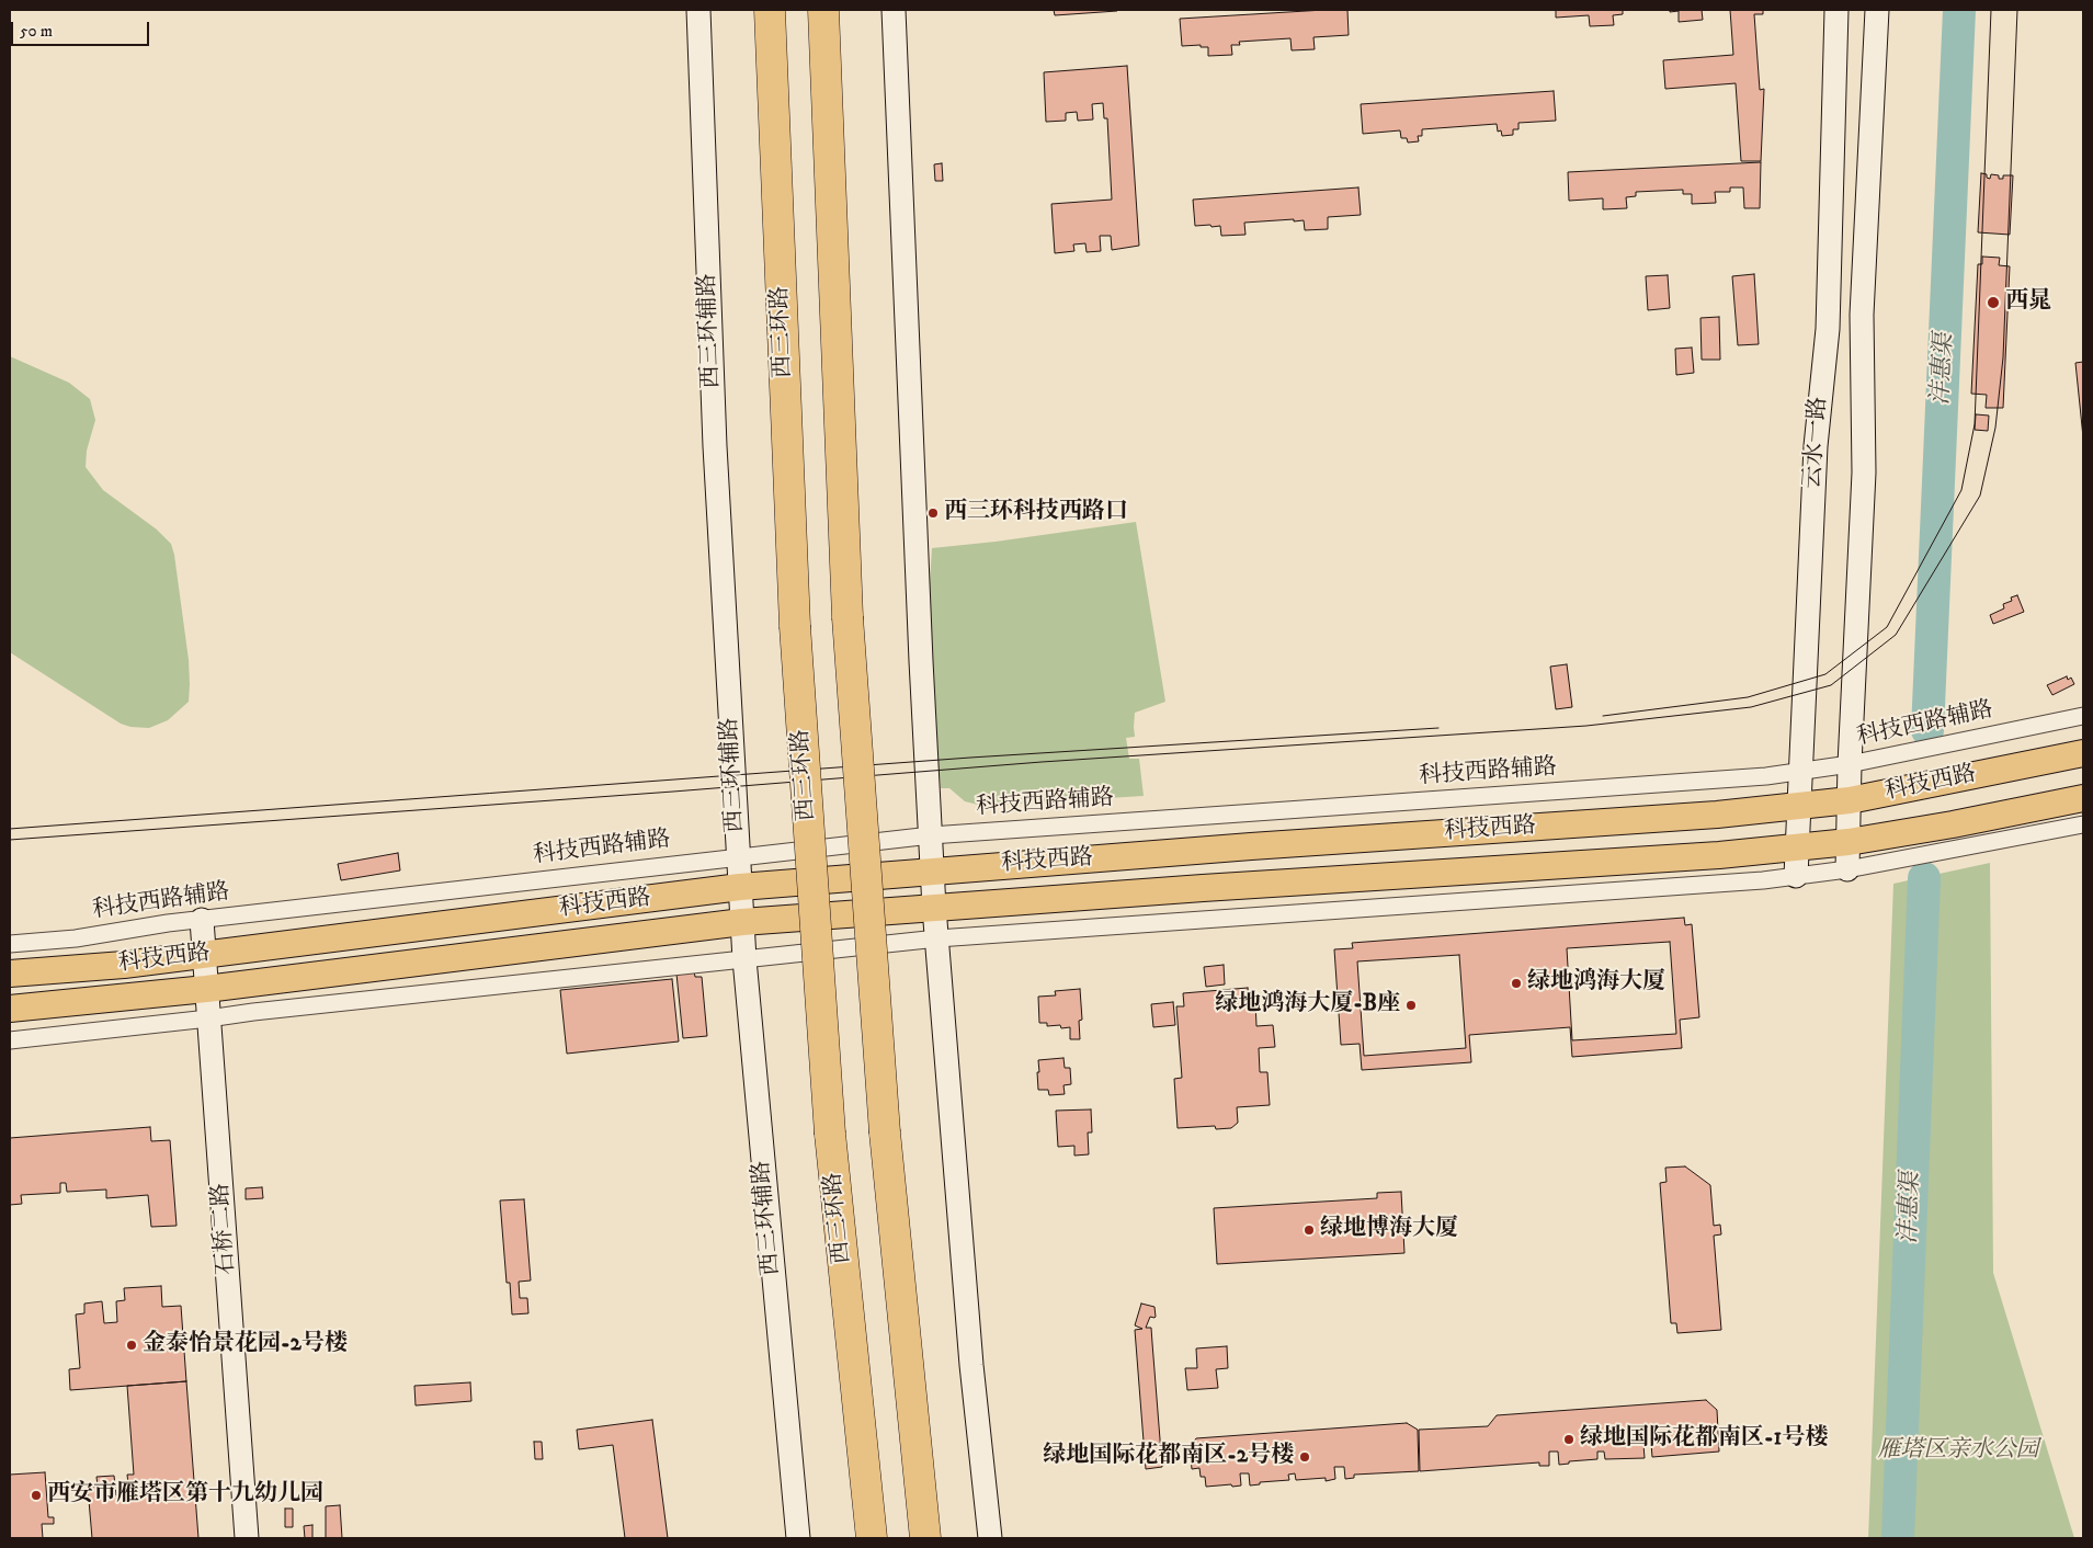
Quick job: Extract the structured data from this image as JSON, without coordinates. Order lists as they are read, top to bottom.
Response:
{
  "streets": {
    "highway": ["西三环路"],
    "main road": [
      "西三环辅路",
      "云水一路",
      "科技西路",
      "石桥二路"
    ],
    "street": ["科技西路辅路"]
  },
  "crossings": [
    ["西三环辅路", "科技西路辅路"],
    ["西三环辅路", "科技西路"],
    ["云水一路", "科技西路辅路"],
    ["云水一路", "科技西路"],
    ["科技西路辅路", "石桥二路"],
    ["科技西路", "石桥二路"]
  ],
  "water": ["沣惠渠"],
  "parks": ["雁塔区亲水公园"],
  "places": [
    "西晁",
    "西三环科技西路口",
    "绿地鸿海大厦",
    "绿地鸿海大厦-B座",
    "绿地博海大厦",
    "金泰怡景花园-2号楼",
    "绿地国际花都南区-1号楼",
    "绿地国际花都南区-2号楼",
    "西安市雁塔区第十九幼儿园"
  ],
  "scale_bar": "50 m"
}
